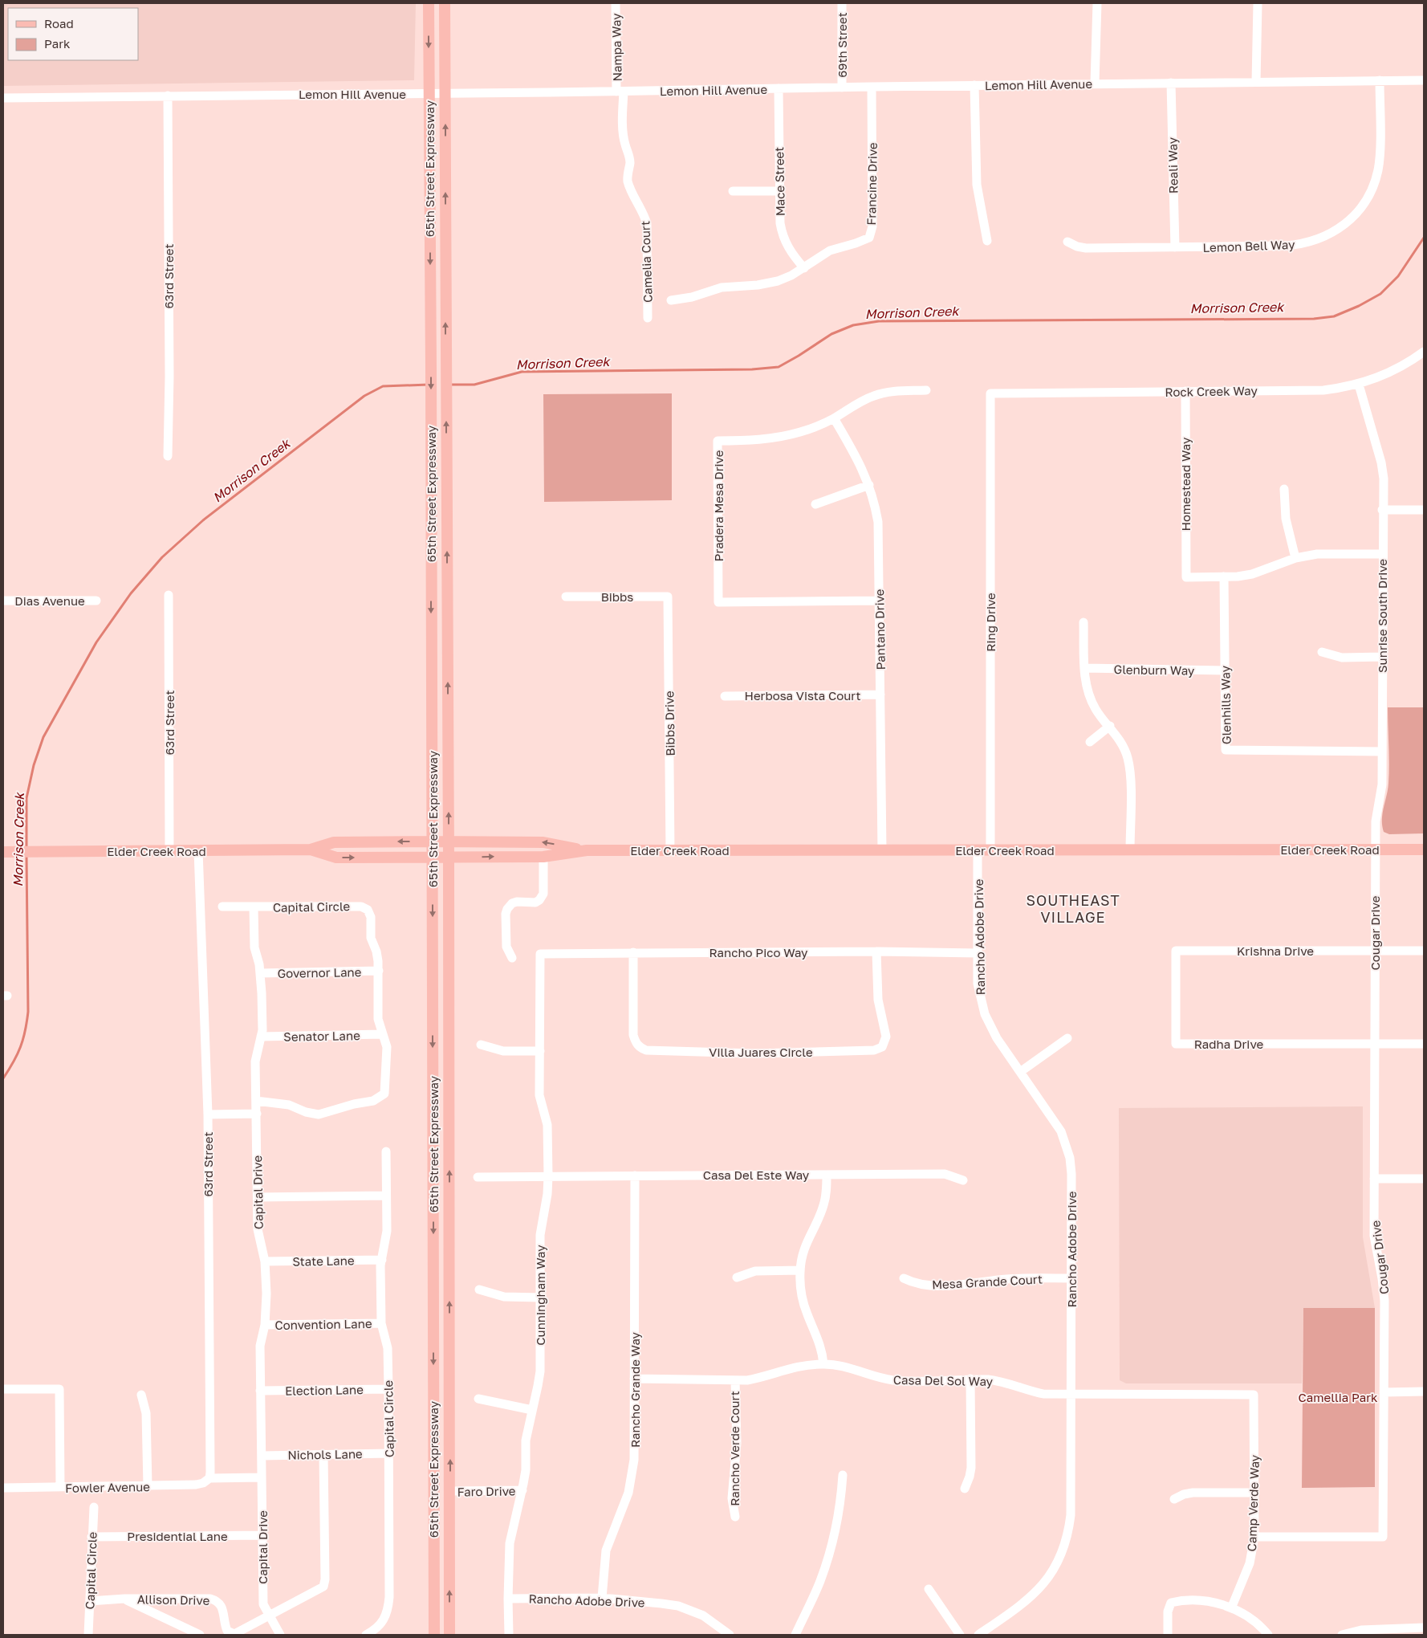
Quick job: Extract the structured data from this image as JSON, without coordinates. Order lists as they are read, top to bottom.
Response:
{
  "streets": {
    "main road": ["65th Street Expressway", "Elder Creek Road"],
    "street": [
      "69th Street",
      "Nampa Way",
      "Lemon Hill Avenue",
      "Reali Way",
      "Mace Street",
      "Francine Drive",
      "Lemon Bell Way",
      "Camelia Court",
      "63rd Street",
      "Rock Creek Way",
      "Homestead Way",
      "Pradera Mesa Drive",
      "Bibbs",
      "Dias Avenue",
      "Sunrise South Drive",
      "Ring Drive",
      "Pantano Drive",
      "Glenburn Way",
      "Herbosa Vista Court",
      "Glenhills Way",
      "Bibbs Drive",
      "Capital Circle",
      "Cougar Drive",
      "Rancho Adobe Drive",
      "Krishna Drive",
      "Rancho Pico Way",
      "Governor Lane",
      "Senator Lane",
      "Radha Drive",
      "Villa Juares Circle",
      "Casa Del Este Way",
      "Capital Drive",
      "State Lane",
      "Mesa Grande Court",
      "Cunningham Way",
      "Convention Lane",
      "Casa Del Sol Way",
      "Election Lane",
      "Rancho Grande Way",
      "Rancho Verde Court",
      "Nichols Lane",
      "Fowler Avenue",
      "Faro Drive",
      "Camp Verde Way",
      "Presidential Lane",
      "Allison Drive"
    ]
  },
  "crossings": [
    ["69th Street", "Lemon Hill Avenue"],
    ["Nampa Way", "Lemon Hill Avenue"],
    ["Nampa Way", "Camelia Court"],
    ["Lemon Hill Avenue", "Reali Way"],
    ["Lemon Hill Avenue", "65th Street Expressway"],
    ["Lemon Hill Avenue", "Mace Street"],
    ["Lemon Hill Avenue", "Francine Drive"],
    ["Lemon Hill Avenue", "Lemon Bell Way"],
    ["Lemon Hill Avenue", "Camelia Court"],
    ["Lemon Hill Avenue", "63rd Street"],
    ["Reali Way", "Lemon Bell Way"],
    ["65th Street Expressway", "Elder Creek Road"],
    ["65th Street Expressway", "Faro Drive"],
    ["Mace Street", "Francine Drive"],
    ["63rd Street", "Elder Creek Road"],
    ["63rd Street", "Fowler Avenue"],
    ["Rock Creek Way", "Homestead Way"],
    ["Rock Creek Way", "Sunrise South Drive"],
    ["Rock Creek Way", "Ring Drive"],
    ["Homestead Way", "Glenhills Way"],
    ["Pradera Mesa Drive", "Pantano Drive"],
    ["Bibbs", "Bibbs Drive"],
    ["Sunrise South Drive", "Glenhills Way"],
    ["Sunrise South Drive", "Elder Creek Road"],
    ["Sunrise South Drive", "Cougar Drive"],
    ["Ring Drive", "Elder Creek Road"],
    ["Pantano Drive", "Herbosa Vista Court"],
    ["Pantano Drive", "Elder Creek Road"],
    ["Glenburn Way", "Glenhills Way"],
    ["Bibbs Drive", "Elder Creek Road"],
    ["Elder Creek Road", "Cougar Drive"],
    ["Elder Creek Road", "Rancho Adobe Drive"],
    ["Capital Circle", "Governor Lane"],
    ["Capital Circle", "Senator Lane"],
    ["Capital Circle", "Capital Drive"],
    ["Capital Circle", "State Lane"],
    ["Capital Circle", "Convention Lane"],
    ["Capital Circle", "Election Lane"],
    ["Capital Circle", "Nichols Lane"],
    ["Capital Circle", "Presidential Lane"],
    ["Capital Circle", "Allison Drive"],
    ["Cougar Drive", "Krishna Drive"],
    ["Cougar Drive", "Radha Drive"],
    ["Cougar Drive", "Camp Verde Way"],
    ["Rancho Adobe Drive", "Rancho Pico Way"],
    ["Rancho Adobe Drive", "Mesa Grande Court"],
    ["Rancho Adobe Drive", "Cunningham Way"],
    ["Rancho Adobe Drive", "Casa Del Sol Way"],
    ["Rancho Adobe Drive", "Rancho Grande Way"],
    ["Krishna Drive", "Radha Drive"],
    ["Rancho Pico Way", "Villa Juares Circle"],
    ["Rancho Pico Way", "Cunningham Way"],
    ["Governor Lane", "Capital Drive"],
    ["Senator Lane", "Capital Drive"],
    ["Casa Del Este Way", "Cunningham Way"],
    ["Casa Del Este Way", "Rancho Grande Way"],
    ["Capital Drive", "State Lane"],
    ["Capital Drive", "Convention Lane"],
    ["Capital Drive", "Election Lane"],
    ["Capital Drive", "Nichols Lane"],
    ["Capital Drive", "Presidential Lane"],
    ["Cunningham Way", "Faro Drive"],
    ["Casa Del Sol Way", "Rancho Grande Way"],
    ["Casa Del Sol Way", "Rancho Verde Court"],
    ["Casa Del Sol Way", "Camp Verde Way"]
  ],
  "districts": ["SOUTHEAST VILLAGE"],
  "water": ["Morrison Creek"],
  "parks": ["Camellia Park"],
  "legend": ["Road", "Park"]
}
